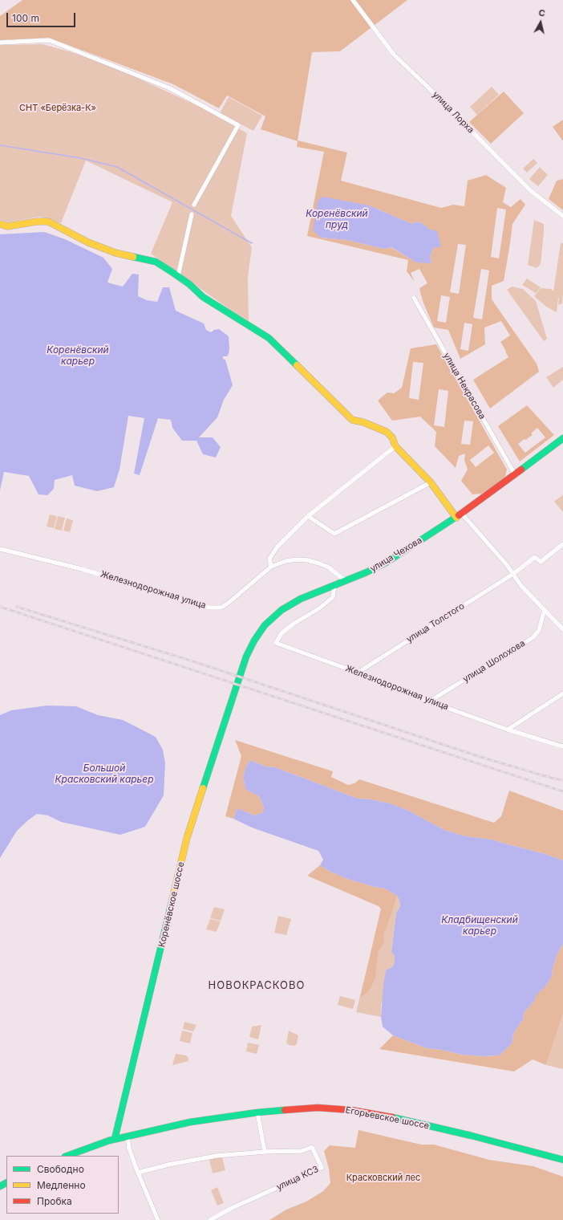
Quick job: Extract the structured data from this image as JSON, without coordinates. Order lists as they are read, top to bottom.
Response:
{
  "streets": {
    "main road": ["улица Чехова", "Коренёвское шоссе", "Егорьевское шоссе"],
    "street": [
      "улица Лорха",
      "улица Некрасова",
      "Железнодорожная улица",
      "улица Толстого",
      "улица Шолохова",
      "улица КСЗ"
    ]
  },
  "crossings": [
    ["улица Некрасова", "улица Чехова"],
    ["улица Чехова", "Железнодорожная улица"],
    ["улица Чехова", "Коренёвское шоссе"],
    ["Железнодорожная улица", "улица Толстого"],
    ["Железнодорожная улица", "улица Шолохова"],
    ["Коренёвское шоссе", "Егорьевское шоссе"]
  ],
  "districts": ["НОВОКРАСКОВО"],
  "water": [
    "Коренёвский пруд",
    "Коренёвский карьер",
    "Большой Красковский карьер",
    "Кладбищенский карьер"
  ],
  "parks": ["СНТ «Берёзка-К»", "Красковский лес"],
  "legend": ["Свободно", "Медленно", "Пробка"],
  "scale_bar": "100 m",
  "north": "top"
}
